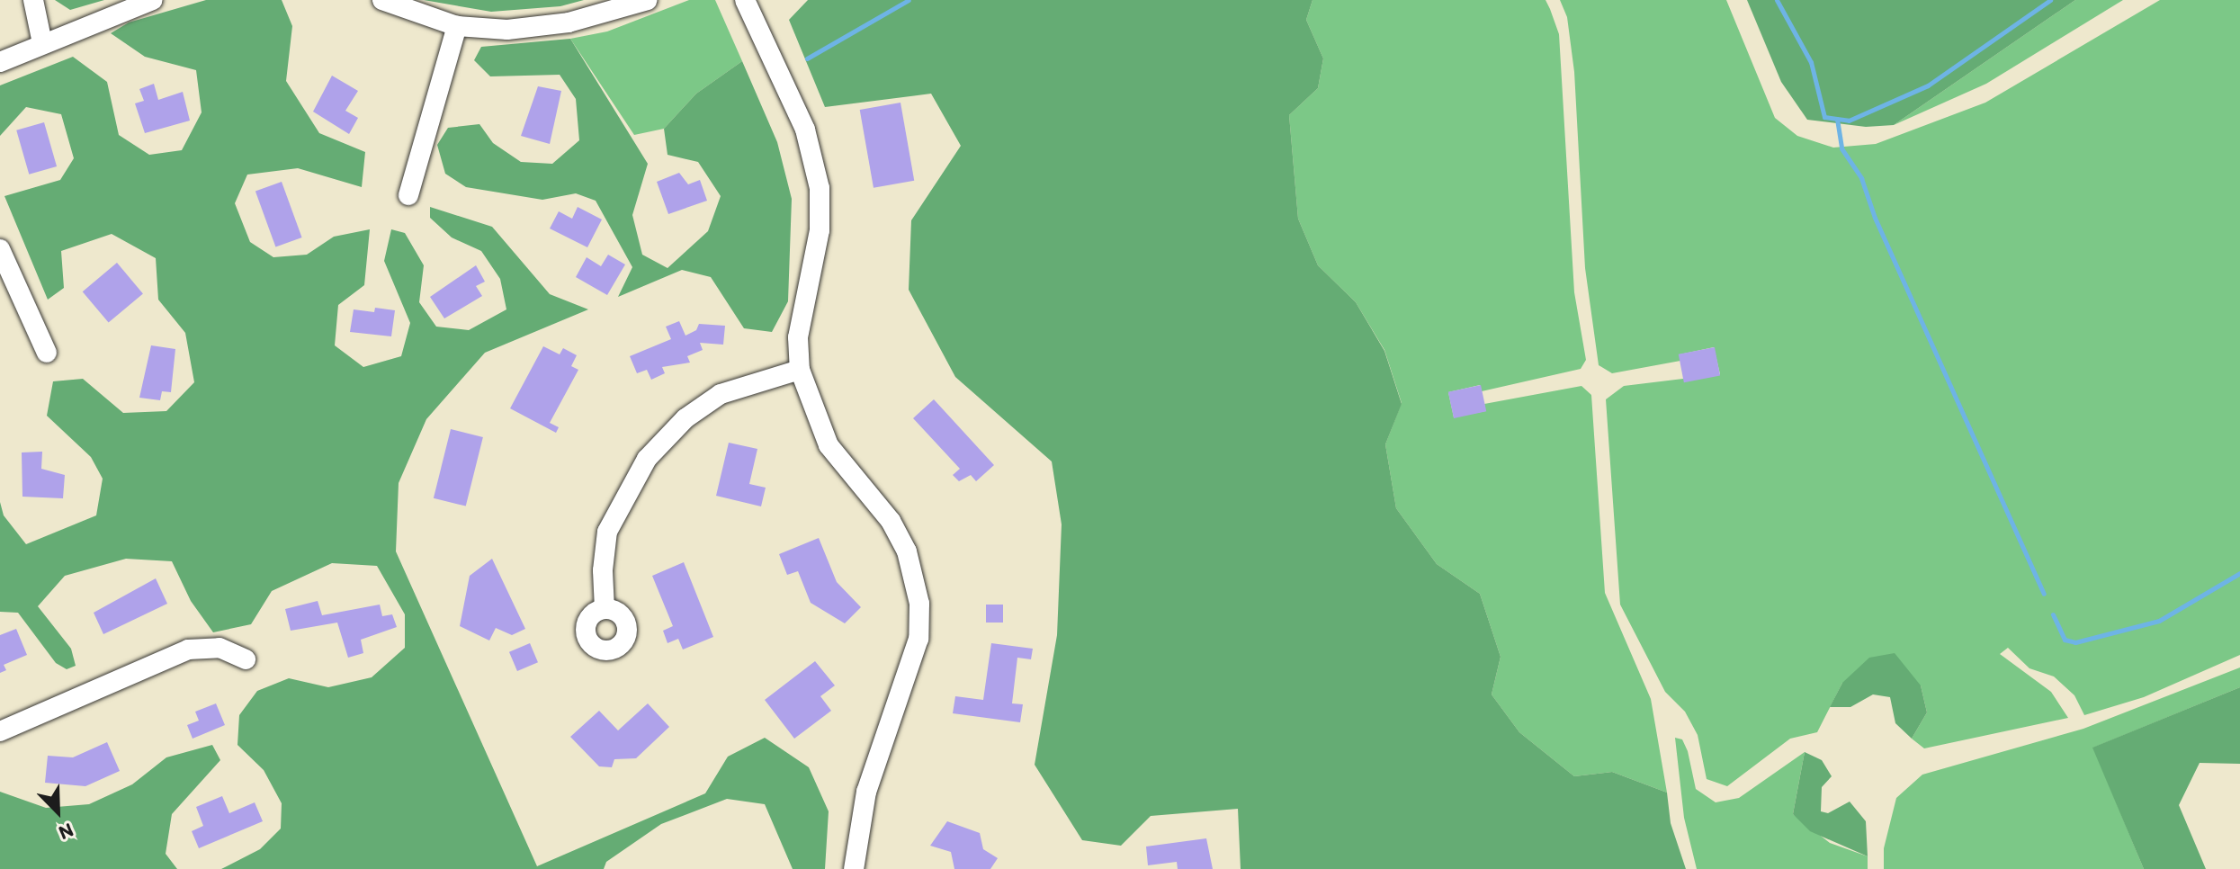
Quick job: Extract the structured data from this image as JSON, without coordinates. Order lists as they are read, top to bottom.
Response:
{
  "north": "bottom right"
}
